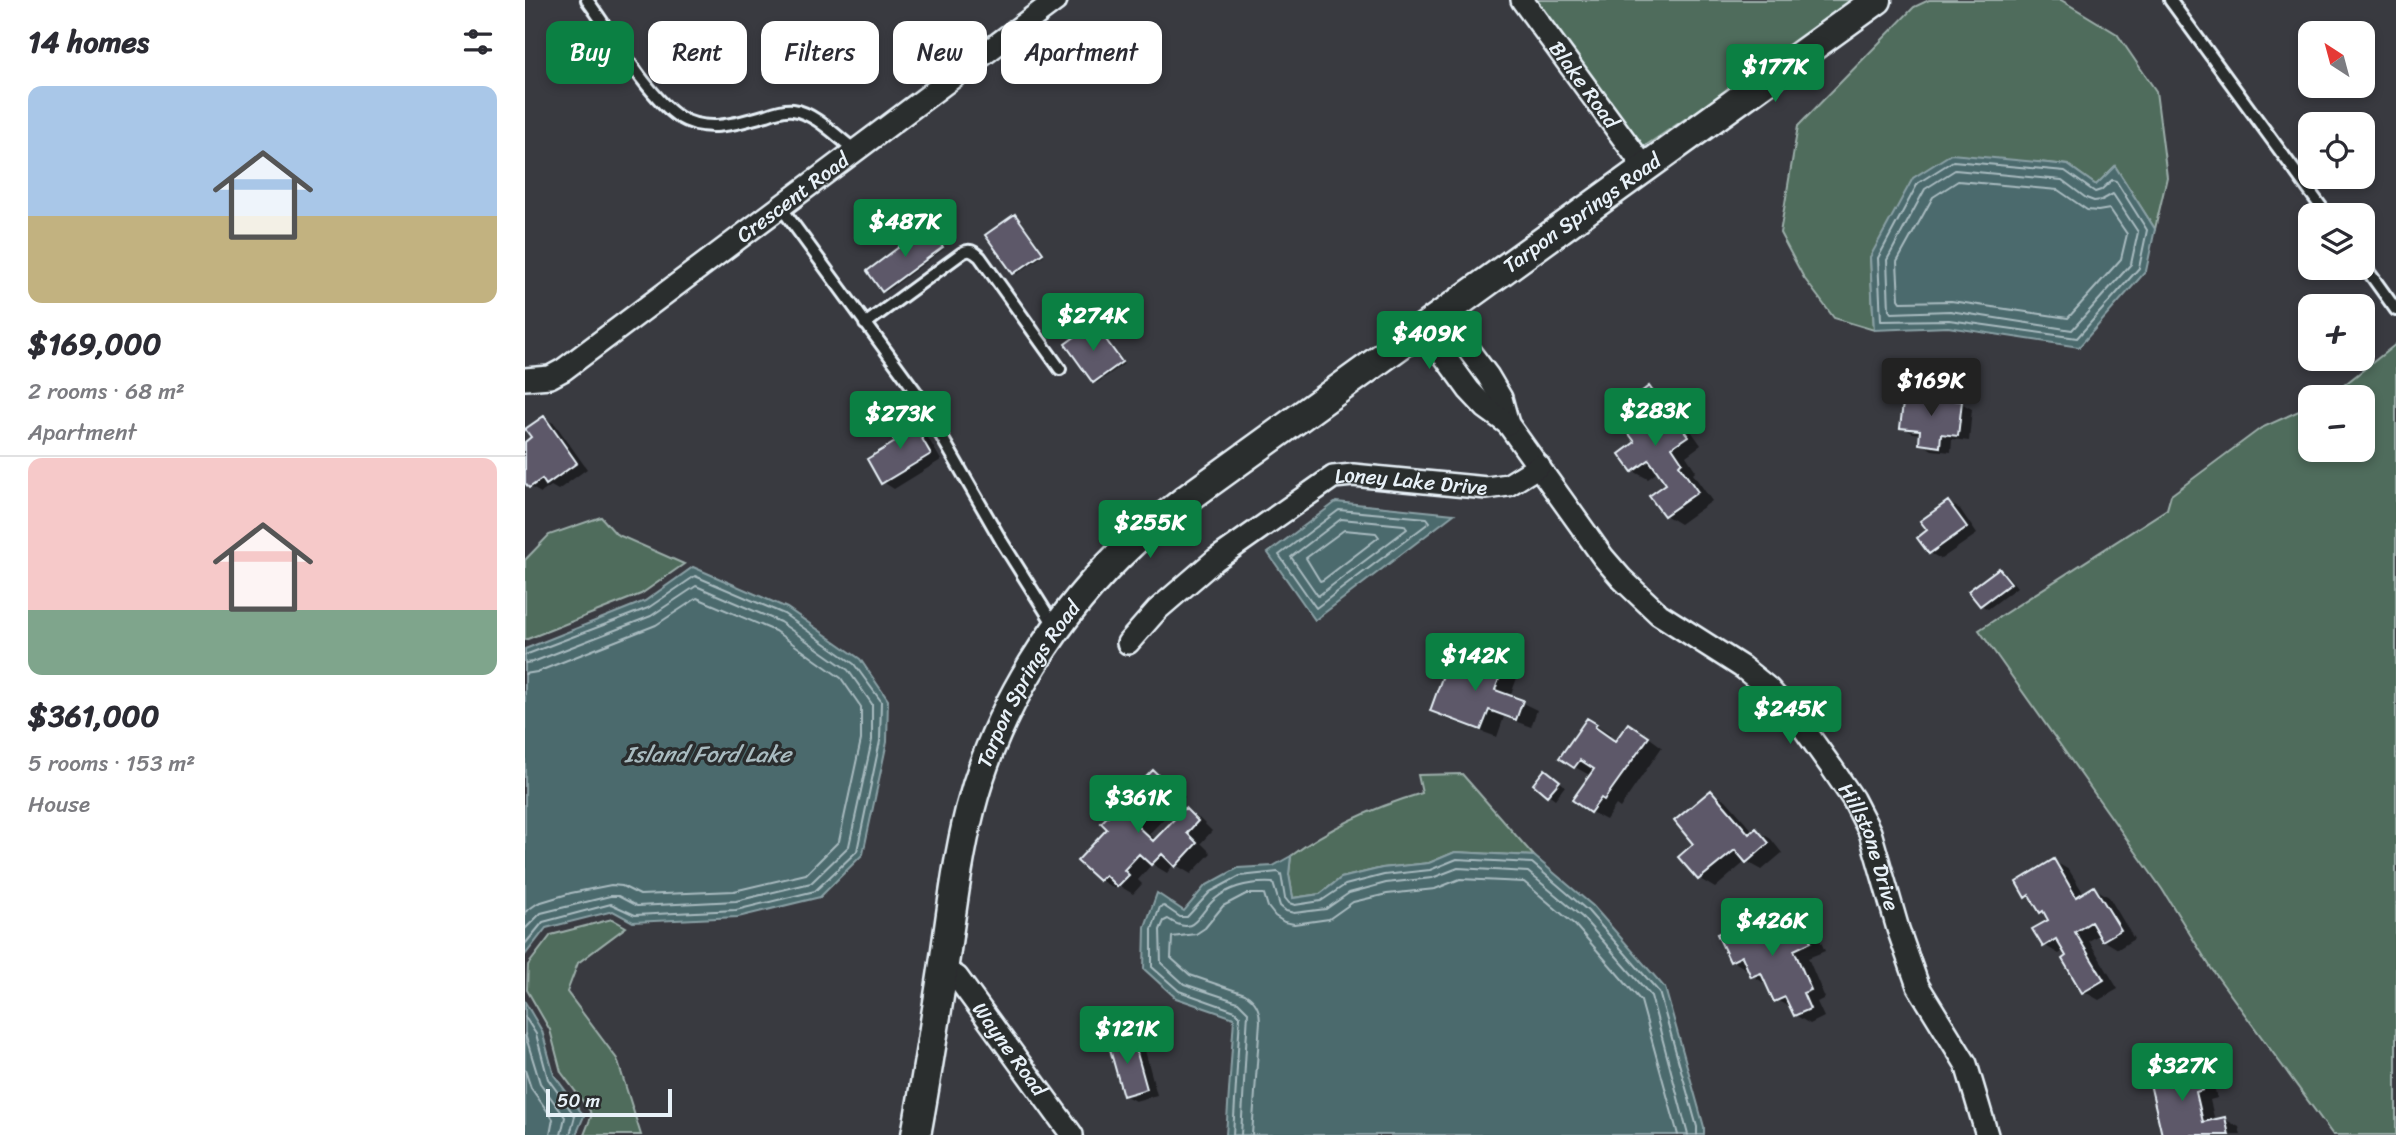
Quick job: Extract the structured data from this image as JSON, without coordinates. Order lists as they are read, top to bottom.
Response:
{
  "streets": {
    "main road": ["Tarpon Springs Road"],
    "street": [
      "Blake Road",
      "Crescent Road",
      "Loney Lake Drive",
      "Hillstone Drive",
      "Wayne Road"
    ]
  },
  "crossings": [
    ["Blake Road", "Tarpon Springs Road"],
    ["Tarpon Springs Road", "Hillstone Drive"],
    ["Tarpon Springs Road", "Wayne Road"],
    ["Loney Lake Drive", "Hillstone Drive"]
  ],
  "water": ["Island Ford Lake"],
  "scale_bar": "50 m",
  "north": "top left",
  "page": {
    "heading": "14 homes",
    "map_buttons": ["+", "−"],
    "chip": [
      "Buy",
      "Rent",
      "Filters",
      "New",
      "Apartment"
    ],
    "price": [
      "$177K",
      "$487K",
      "$274K",
      "$409K",
      "$169K",
      "$283K",
      "$273K",
      "$255K",
      "$142K",
      "$245K",
      "$361K",
      "$426K",
      "$121K",
      "$327K"
    ],
    "list": [
      {
        "name": "$169,000",
        "note": "2 rooms · 68 m² · Apartment"
      },
      {
        "name": "$361,000",
        "note": "5 rooms · 153 m² · House"
      }
    ],
    "scale": "50 m"
  }
}
